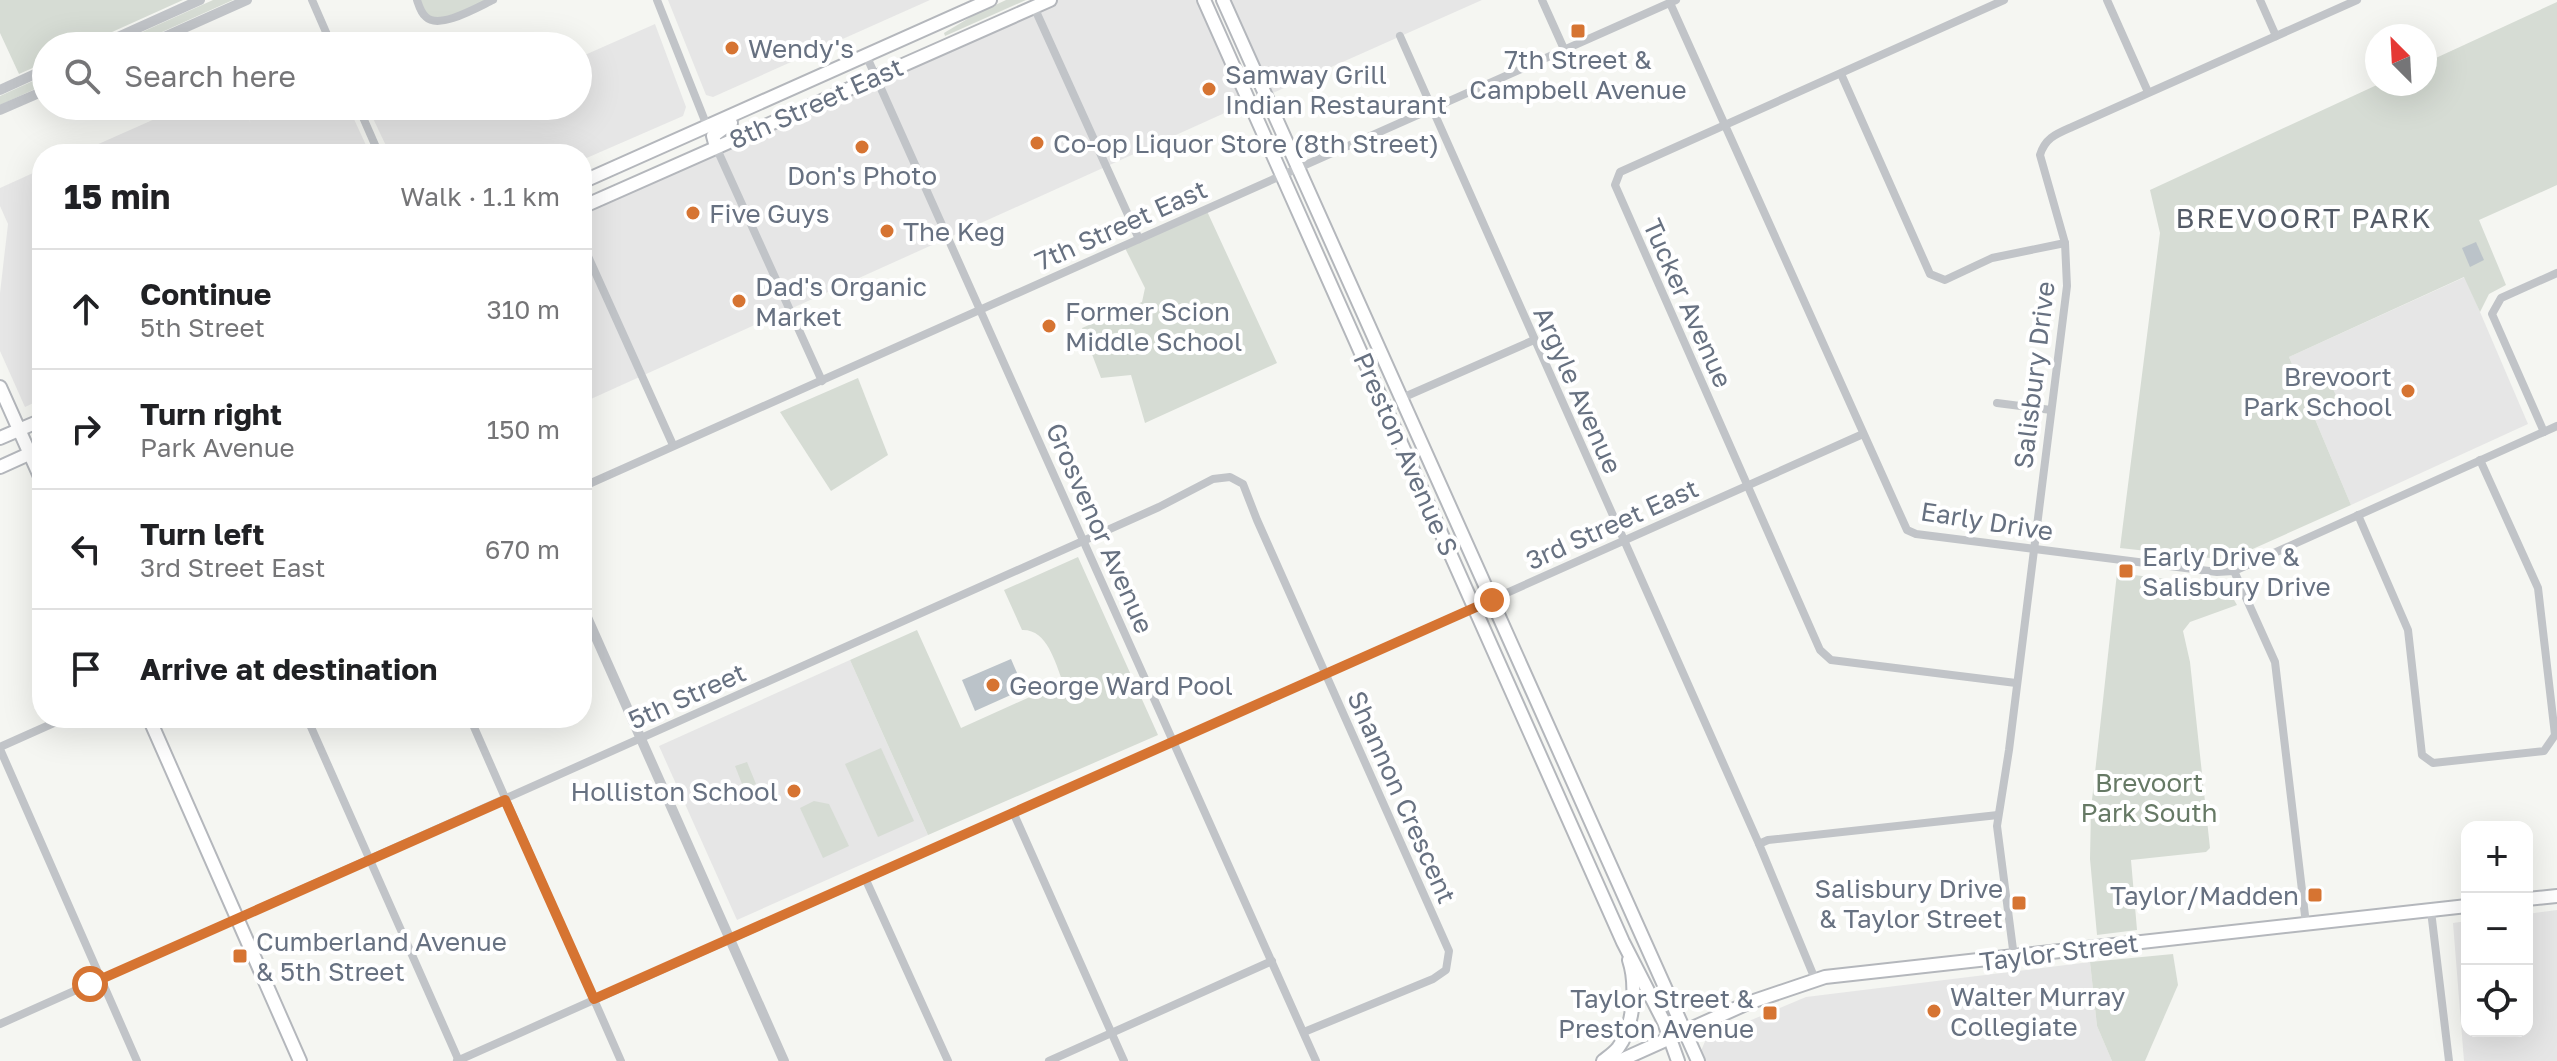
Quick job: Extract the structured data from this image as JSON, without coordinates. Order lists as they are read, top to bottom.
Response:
{
  "streets": {
    "main road": ["8th Street East", "Preston Avenue S", "Taylor Street"],
    "street": [
      "7th Street East",
      "Tucker Avenue",
      "Salisbury Drive",
      "Argyle Avenue",
      "Early Drive",
      "3rd Street East",
      "Grosvenor Avenue",
      "5th Street",
      "Shannon Crescent"
    ]
  },
  "crossings": [
    ["8th Street East", "Grosvenor Avenue"],
    ["7th Street East", "Argyle Avenue"],
    ["7th Street East", "Preston Avenue S"],
    ["7th Street East", "Early Drive"],
    ["7th Street East", "Grosvenor Avenue"],
    ["Tucker Avenue", "Salisbury Drive"],
    ["Tucker Avenue", "Early Drive"],
    ["Tucker Avenue", "3rd Street East"],
    ["Salisbury Drive", "Early Drive"],
    ["Salisbury Drive", "Taylor Street"],
    ["Argyle Avenue", "3rd Street East"],
    ["Argyle Avenue", "Taylor Street"],
    ["Preston Avenue S", "3rd Street East"],
    ["Preston Avenue S", "Taylor Street"],
    ["Early Drive", "3rd Street East"],
    ["3rd Street East", "Grosvenor Avenue"],
    ["3rd Street East", "Shannon Crescent"],
    ["Grosvenor Avenue", "5th Street"],
    ["Grosvenor Avenue", "Shannon Crescent"],
    ["5th Street", "Shannon Crescent"]
  ],
  "districts": ["BREVOORT PARK"],
  "parks": ["Brevoort Park South"],
  "places": {
    "transit": [
      "7th Street & Campbell Avenue",
      "Early Drive & Salisbury Drive",
      "Taylor/Madden",
      "Salisbury Drive & Taylor Street",
      "Cumberland Avenue & 5th Street",
      "Taylor Street & Preston Avenue"
    ],
    "other": [
      "Wendy's",
      "Samway Grill Indian Restaurant",
      "Co-op Liquor Store (8th Street)",
      "Don's Photo",
      "Five Guys",
      "The Keg",
      "Dad's Organic Market",
      "Former Scion Middle School",
      "Brevoort Park School",
      "George Ward Pool",
      "Holliston School",
      "Walter Murray Collegiate"
    ]
  },
  "north": "top left",
  "page": {
    "search": "Search here",
    "heading": ["15 min", "Walk · 1.1 km"],
    "list": [
      ["Continue", "5th Street", "310 m"],
      ["Turn right", "Park Avenue", "150 m"],
      ["Turn left", "3rd Street East", "670 m"],
      "Arrive at destination"
    ],
    "map_buttons": ["+", "−"]
  }
}
